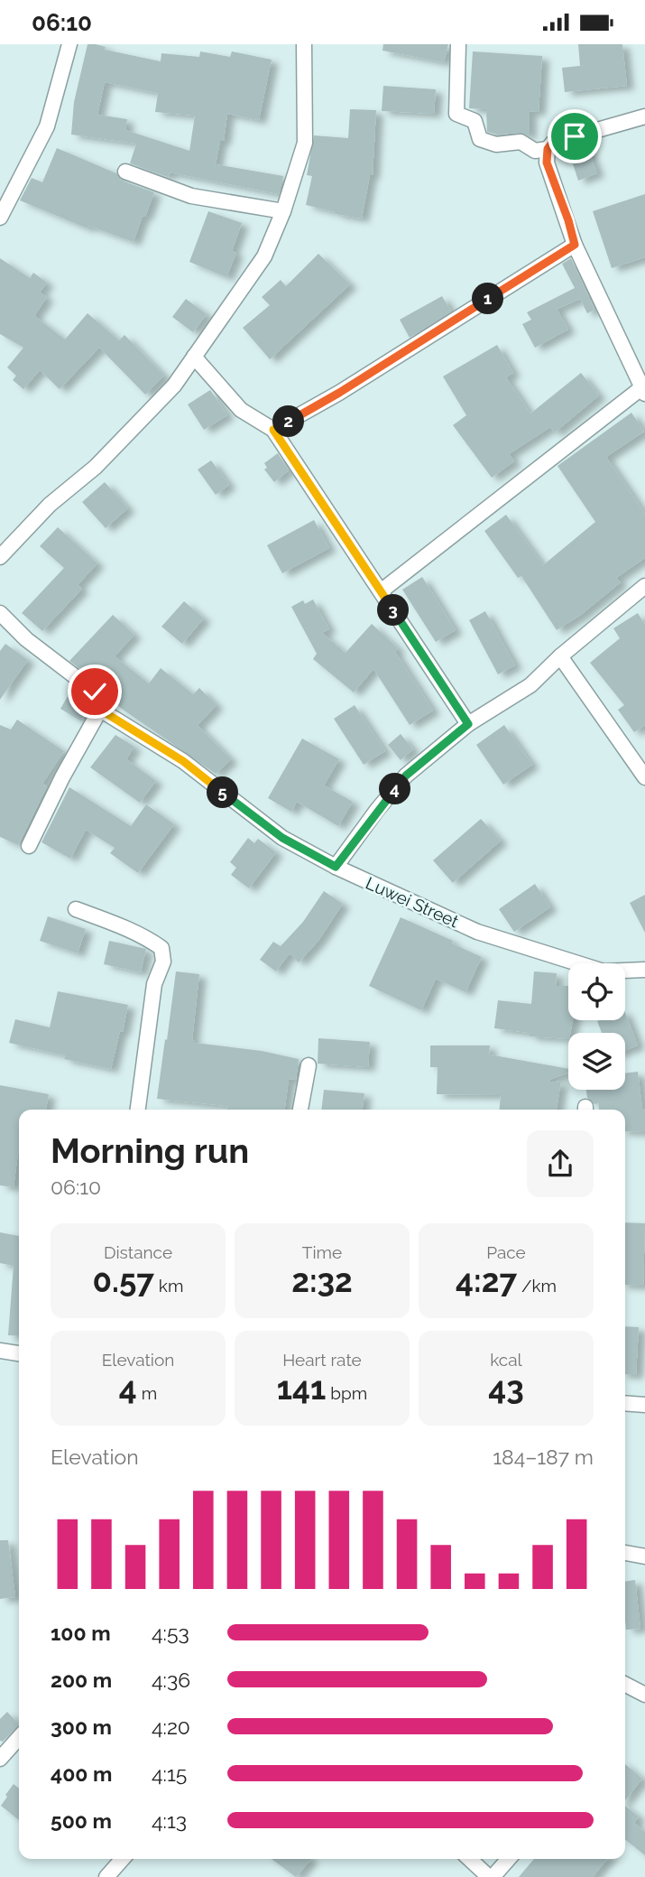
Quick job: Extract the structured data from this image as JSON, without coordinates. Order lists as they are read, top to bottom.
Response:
{
  "streets": {
    "street": ["Luwei Street"]
  },
  "page": {
    "status": "06:10",
    "pins": [
      "1",
      "2",
      "3",
      "4",
      "5"
    ],
    "heading": ["Morning run", "06:10"],
    "stats": [
      ["Distance", "0.57 km"],
      ["Time", "2:32"],
      ["Pace", "4:27 /km"],
      ["Elevation", "4 m"],
      ["Heart rate", "141 bpm"],
      ["kcal", "43"]
    ],
    "chart": ["Elevation", "184–187 m"],
    "list": [
      {
        "name": "100 m",
        "note": "4:53"
      },
      {
        "name": "200 m",
        "note": "4:36"
      },
      {
        "name": "300 m",
        "note": "4:20"
      },
      {
        "name": "400 m",
        "note": "4:15"
      },
      {
        "name": "500 m",
        "note": "4:13"
      }
    ]
  }
}
